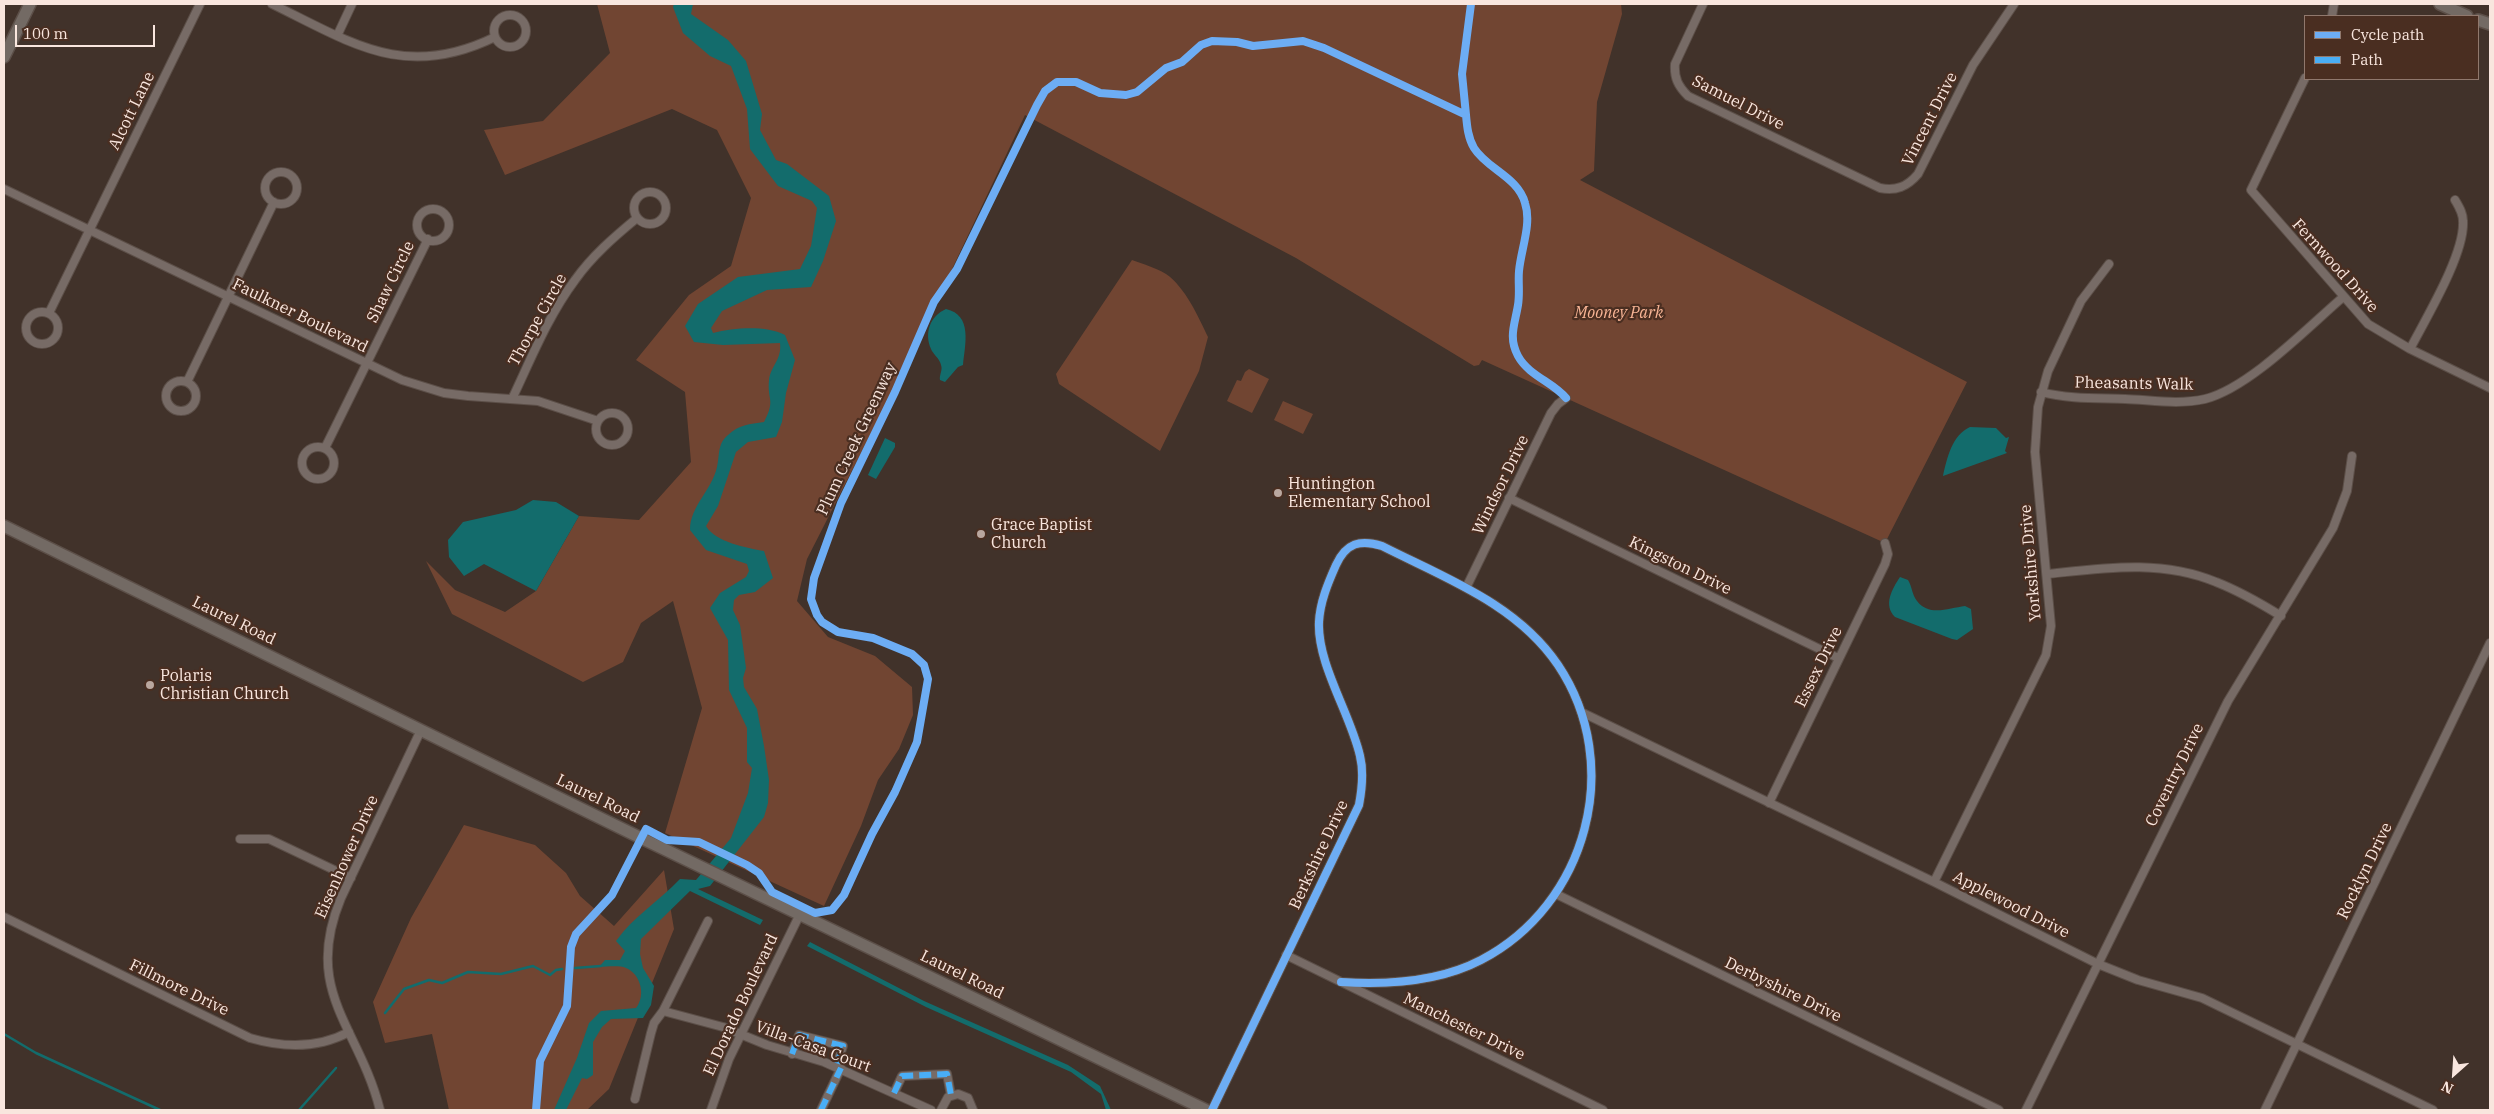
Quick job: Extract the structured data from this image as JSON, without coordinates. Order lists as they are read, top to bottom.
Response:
{
  "streets": {
    "street": [
      "Samuel Drive",
      "Alcott Lane",
      "Vincent Drive",
      "Fernwood Drive",
      "Shaw Circle",
      "Faulkner Boulevard",
      "Thorpe Circle",
      "Pheasants Walk",
      "Windsor Drive",
      "Yorkshire Drive",
      "Kingston Drive",
      "Laurel Road",
      "Essex Drive",
      "Coventry Drive",
      "Berkshire Drive",
      "Eisenhower Drive",
      "Rocklyn Drive",
      "Applewood Drive",
      "Fillmore Drive",
      "Derbyshire Drive",
      "El Dorado Boulevard",
      "Manchester Drive",
      "Villa-Casa Court"
    ],
    "cycle path": ["Plum Creek Greenway"]
  },
  "crossings": [
    ["Samuel Drive", "Vincent Drive"],
    ["Alcott Lane", "Faulkner Boulevard"],
    ["Fernwood Drive", "Pheasants Walk"],
    ["Shaw Circle", "Faulkner Boulevard"],
    ["Faulkner Boulevard", "Thorpe Circle"],
    ["Pheasants Walk", "Yorkshire Drive"],
    ["Windsor Drive", "Kingston Drive"],
    ["Windsor Drive", "Berkshire Drive"],
    ["Yorkshire Drive", "Applewood Drive"],
    ["Kingston Drive", "Essex Drive"],
    ["Laurel Road", "Eisenhower Drive"],
    ["Laurel Road", "El Dorado Boulevard"],
    ["Essex Drive", "Applewood Drive"],
    ["Coventry Drive", "Applewood Drive"],
    ["Berkshire Drive", "Manchester Drive"],
    ["Eisenhower Drive", "Fillmore Drive"],
    ["Rocklyn Drive", "Applewood Drive"],
    ["El Dorado Boulevard", "Villa-Casa Court"]
  ],
  "parks": ["Mooney Park"],
  "places": ["Huntington Elementary School", "Grace Baptist Church", "Polaris Christian Church"],
  "legend": ["Cycle path", "Path"],
  "scale_bar": "100 m",
  "north": "bottom left"
}
